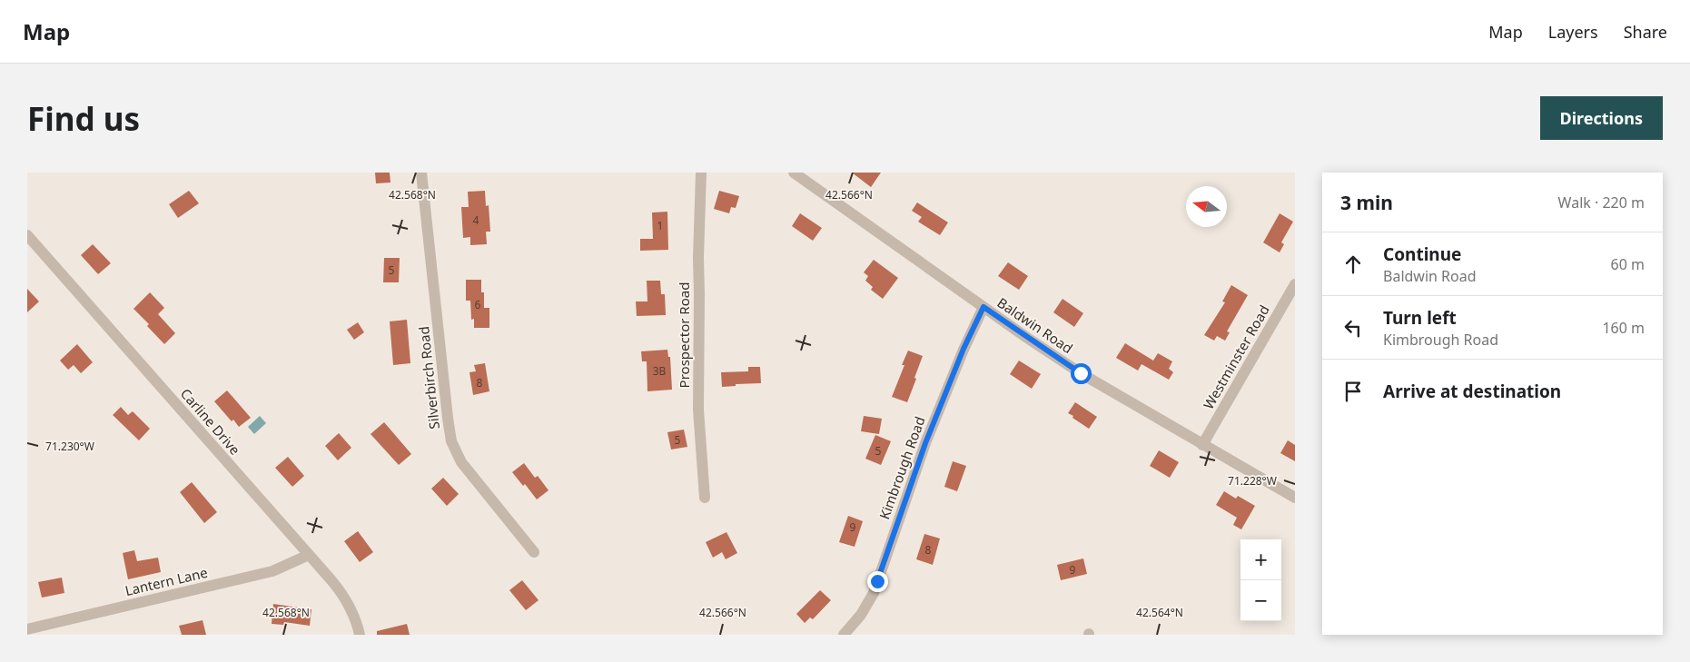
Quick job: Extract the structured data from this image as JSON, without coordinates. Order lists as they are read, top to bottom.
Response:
{
  "streets": {
    "street": [
      "Baldwin Road",
      "Prospector Road",
      "Westminster Road",
      "Silverbirch Road",
      "Carline Drive",
      "Kimbrough Road",
      "Lantern Lane"
    ]
  },
  "crossings": [
    ["Baldwin Road", "Westminster Road"],
    ["Baldwin Road", "Kimbrough Road"],
    ["Carline Drive", "Lantern Lane"]
  ],
  "house_numbers": [
    "4",
    "1",
    "5",
    "6",
    "3B",
    "8",
    "5",
    "5",
    "9",
    "8",
    "9"
  ],
  "north": "left",
  "page": {
    "header": "Map",
    "nav": ["Map", "Layers", "Share"],
    "buttons": "Directions",
    "title": "Find us",
    "heading": ["3 min", "Walk · 220 m"],
    "list": [
      ["Continue", "Baldwin Road", "60 m"],
      ["Turn left", "Kimbrough Road", "160 m"],
      "Arrive at destination"
    ],
    "map_buttons": ["+", "−"]
  },
  "coordinates": [
    "42.568°N",
    "42.566°N",
    "71.230°W",
    "71.228°W",
    "42.564°N"
  ]
}
